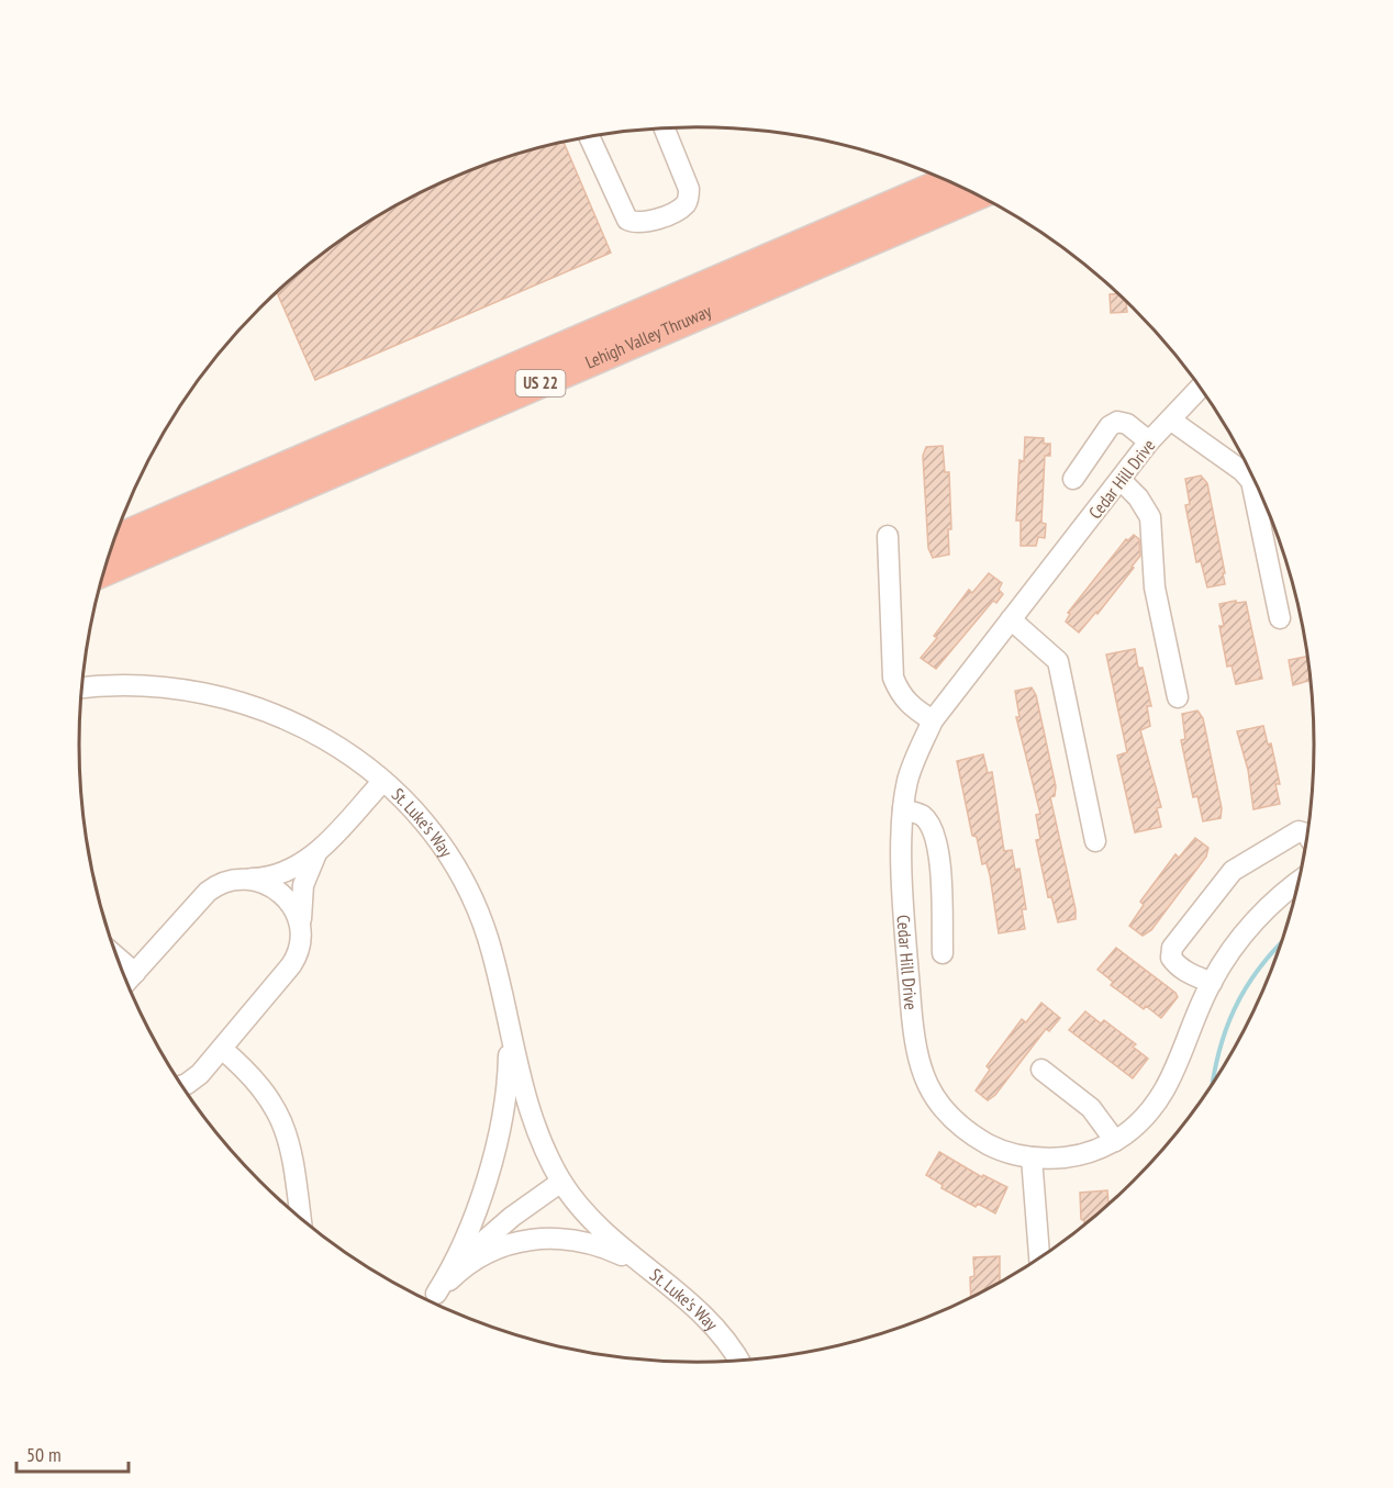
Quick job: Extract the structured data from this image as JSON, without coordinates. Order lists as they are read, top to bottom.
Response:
{
  "streets": {
    "highway": ["Lehigh Valley Thruway", "US 22"],
    "street": ["Cedar Hill Drive", "St. Luke's Way"]
  },
  "scale_bar": "50 m"
}
